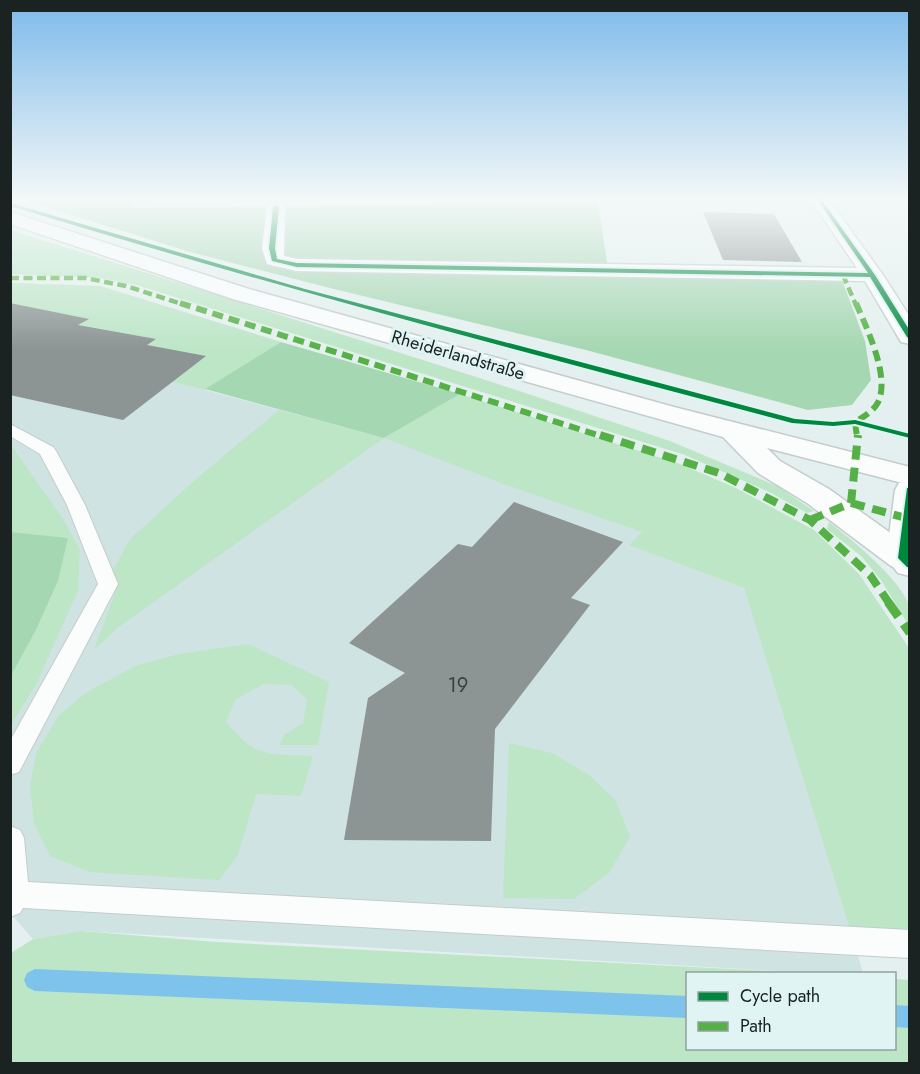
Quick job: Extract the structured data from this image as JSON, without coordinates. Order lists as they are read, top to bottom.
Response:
{
  "streets": {
    "street": ["Rheiderlandstraße"]
  },
  "house_numbers": ["19"],
  "legend": ["Cycle path", "Path"]
}
